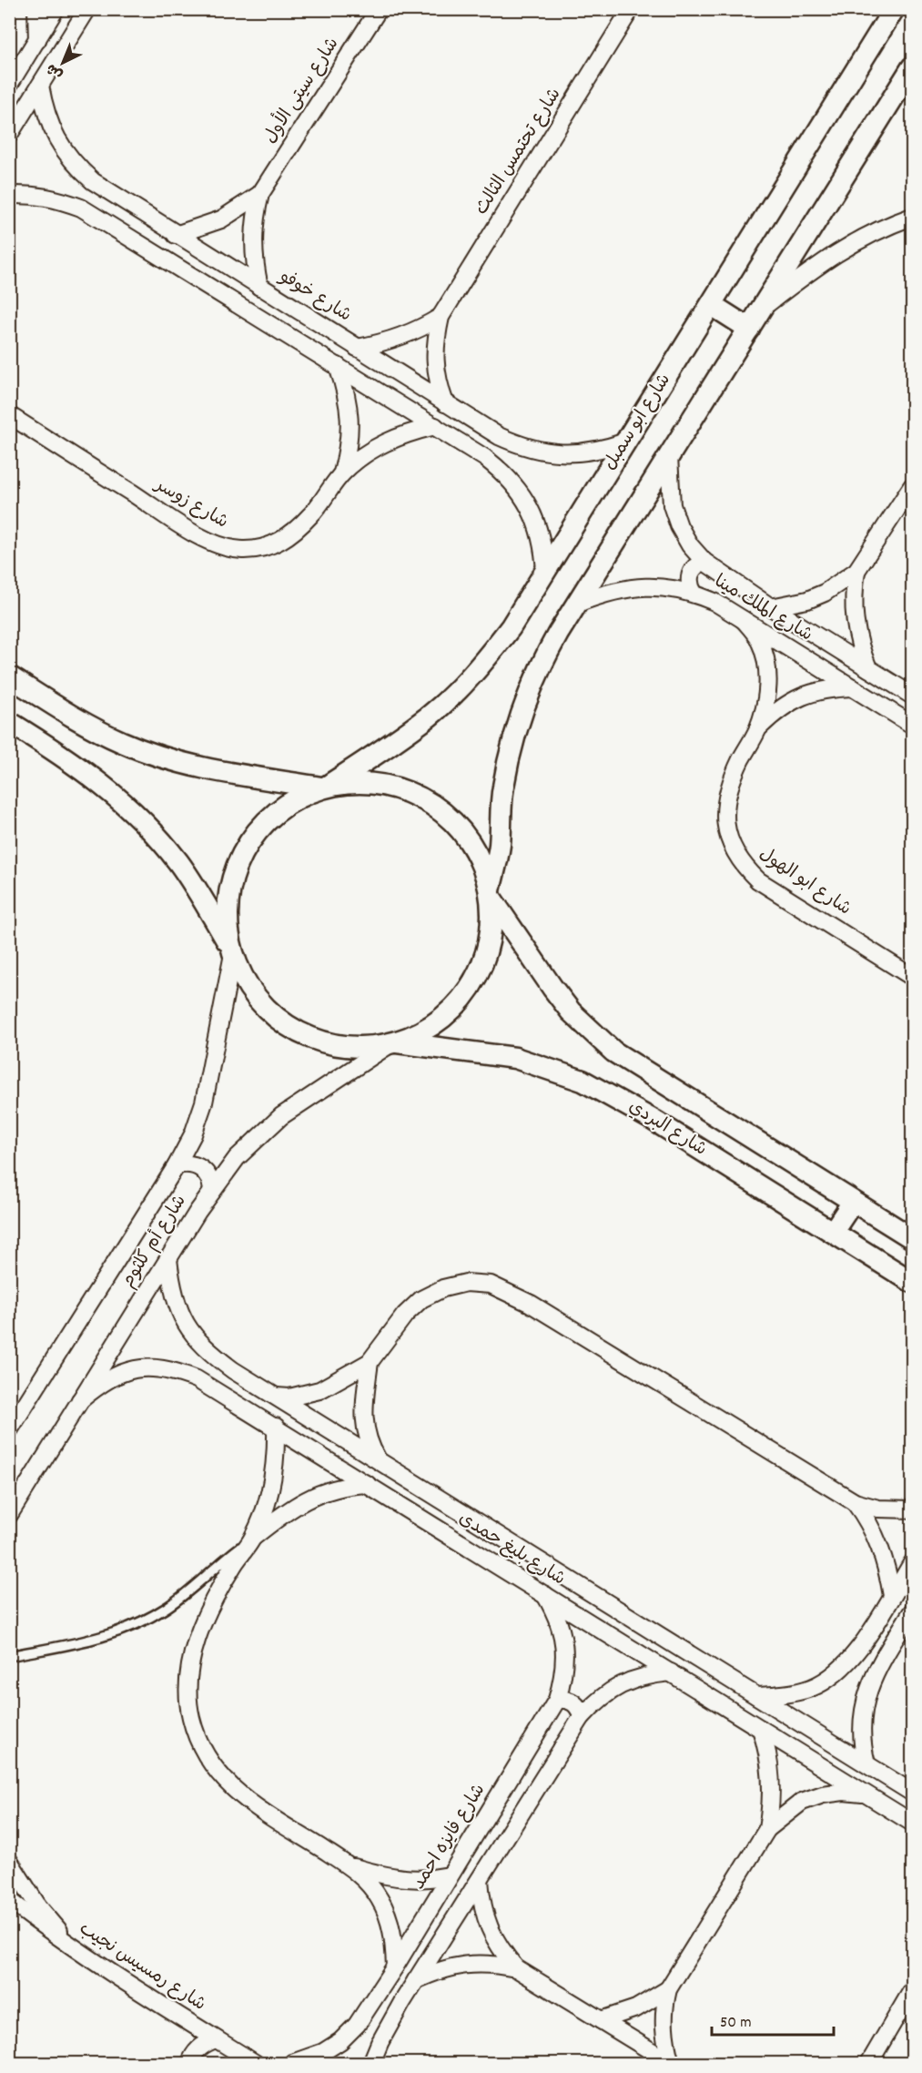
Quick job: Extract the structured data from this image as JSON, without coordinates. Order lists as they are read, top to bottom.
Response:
{
  "streets": {
    "street": [
      "شارع سيتى الأول",
      "شارع تحتمس الثالث",
      "شارع خوفو",
      "شارع ابو سمبل",
      "شارع زوسر",
      "شارع الملك مينا",
      "شارع ابو الهول",
      "شارع البردي",
      "شارع أم كلثوم",
      "شارع بليغ حمدى",
      "شارع فايزه احمد",
      "شارع رمسيس نجيب"
    ]
  },
  "crossings": [
    ["شارع سيتى الأول", "شارع خوفو"],
    ["شارع تحتمس الثالث", "شارع خوفو"],
    ["شارع خوفو", "شارع ابو سمبل"],
    ["شارع الملك مينا", "شارع ابو الهول"],
    ["شارع البردي", "شارع أم كلثوم"],
    ["شارع أم كلثوم", "شارع بليغ حمدى"],
    ["شارع بليغ حمدى", "شارع فايزه احمد"]
  ],
  "scale_bar": "50 m",
  "north": "bottom left"
}
